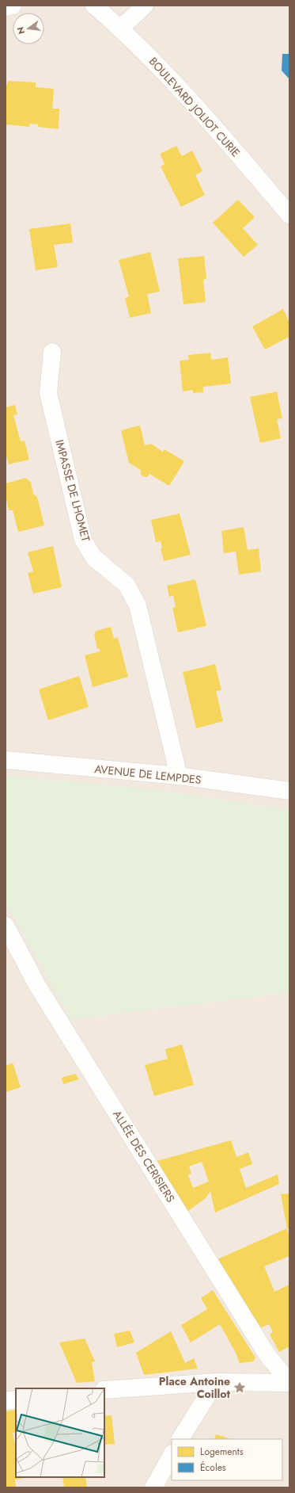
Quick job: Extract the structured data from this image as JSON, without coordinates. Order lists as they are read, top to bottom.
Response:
{
  "streets": {
    "street": [
      "BOULEVARD JOLIOT CURIE",
      "IMPASSE DE LHOMET",
      "AVENUE DE LEMPDES",
      "ALLÉE DES CERISIERS"
    ]
  },
  "crossings": [
    ["IMPASSE DE LHOMET", "AVENUE DE LEMPDES"]
  ],
  "places": {
    "place": ["Place Antoine Coillot"]
  },
  "legend": ["Logements", "Écoles"],
  "north": "left"
}
